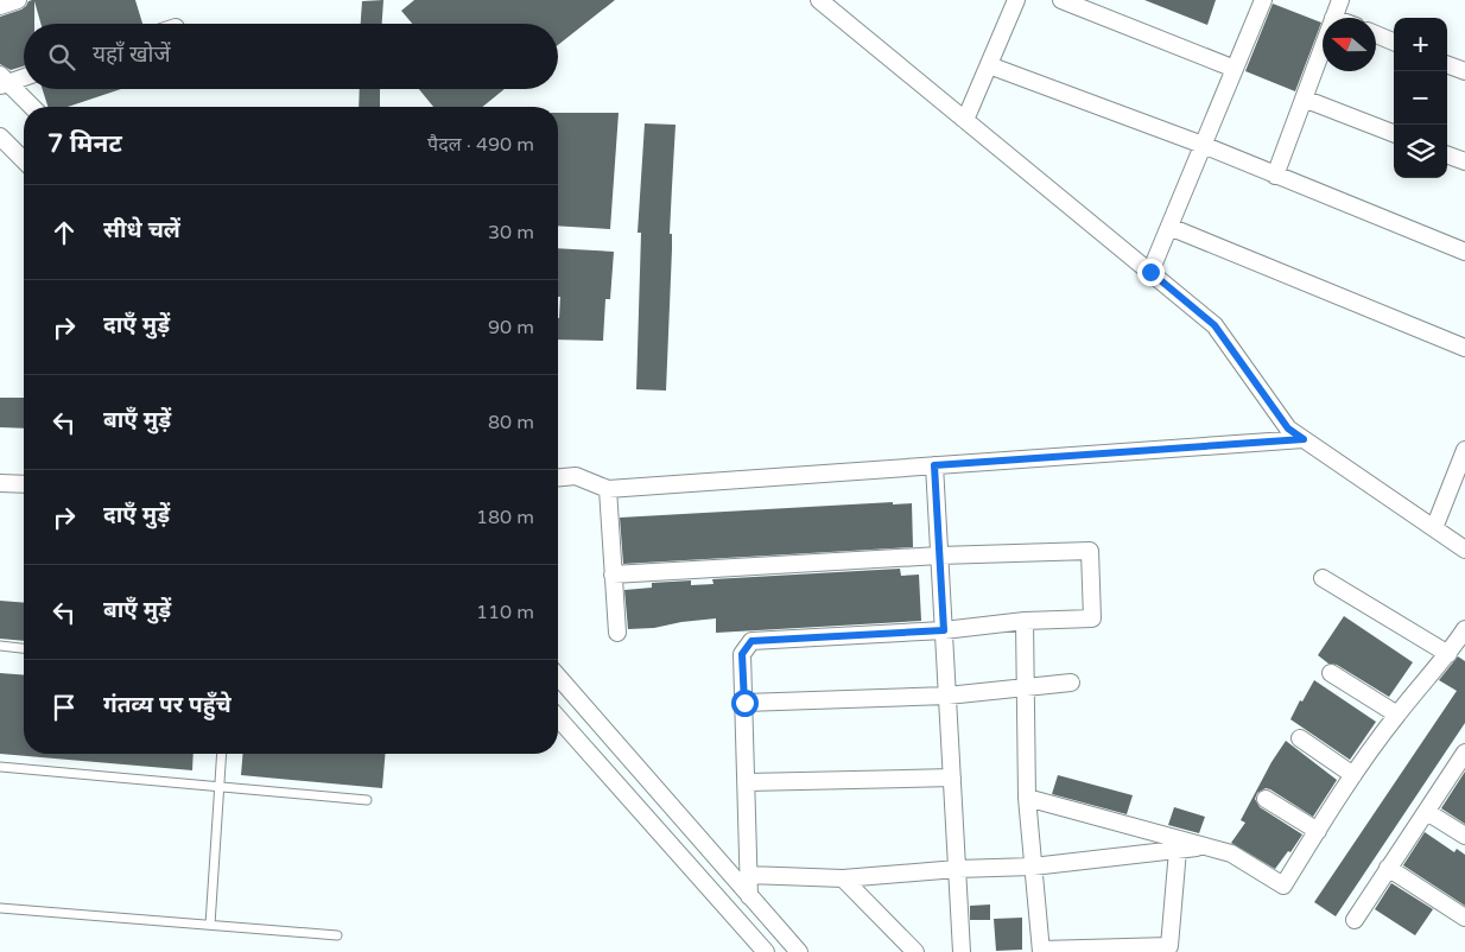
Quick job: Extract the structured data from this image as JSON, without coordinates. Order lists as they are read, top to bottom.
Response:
{
  "north": "left",
  "page": {
    "map_buttons": ["+", "−"],
    "search": "यहाँ खोजें",
    "heading": ["7 मिनट", "पैदल · 490 m"],
    "list": [
      ["सीधे चलें", "30 m"],
      ["दाएँ मुड़ें", "90 m"],
      ["बाएँ मुड़ें", "80 m"],
      ["दाएँ मुड़ें", "180 m"],
      ["बाएँ मुड़ें", "110 m"],
      "गंतव्य पर पहुँचे"
    ]
  }
}
